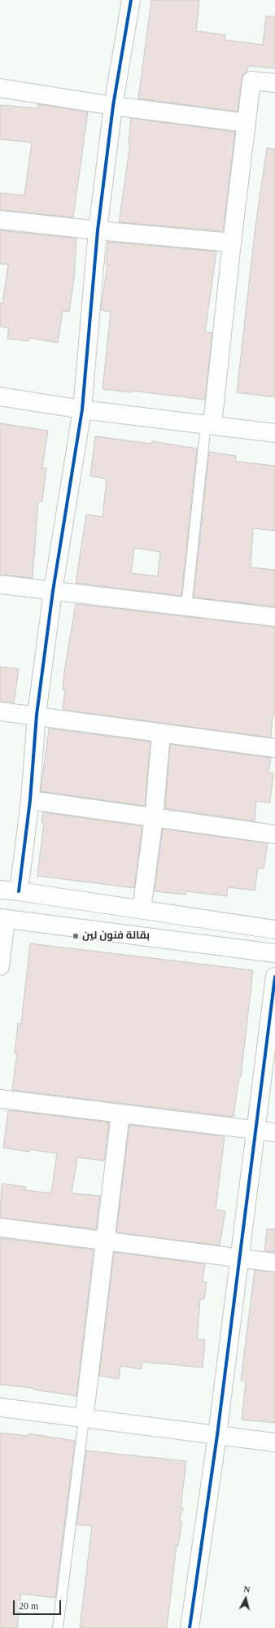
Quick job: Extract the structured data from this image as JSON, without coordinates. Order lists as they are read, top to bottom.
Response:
{
  "places": ["بقالة فنون لين"],
  "scale_bar": "20 m",
  "north": "top"
}
